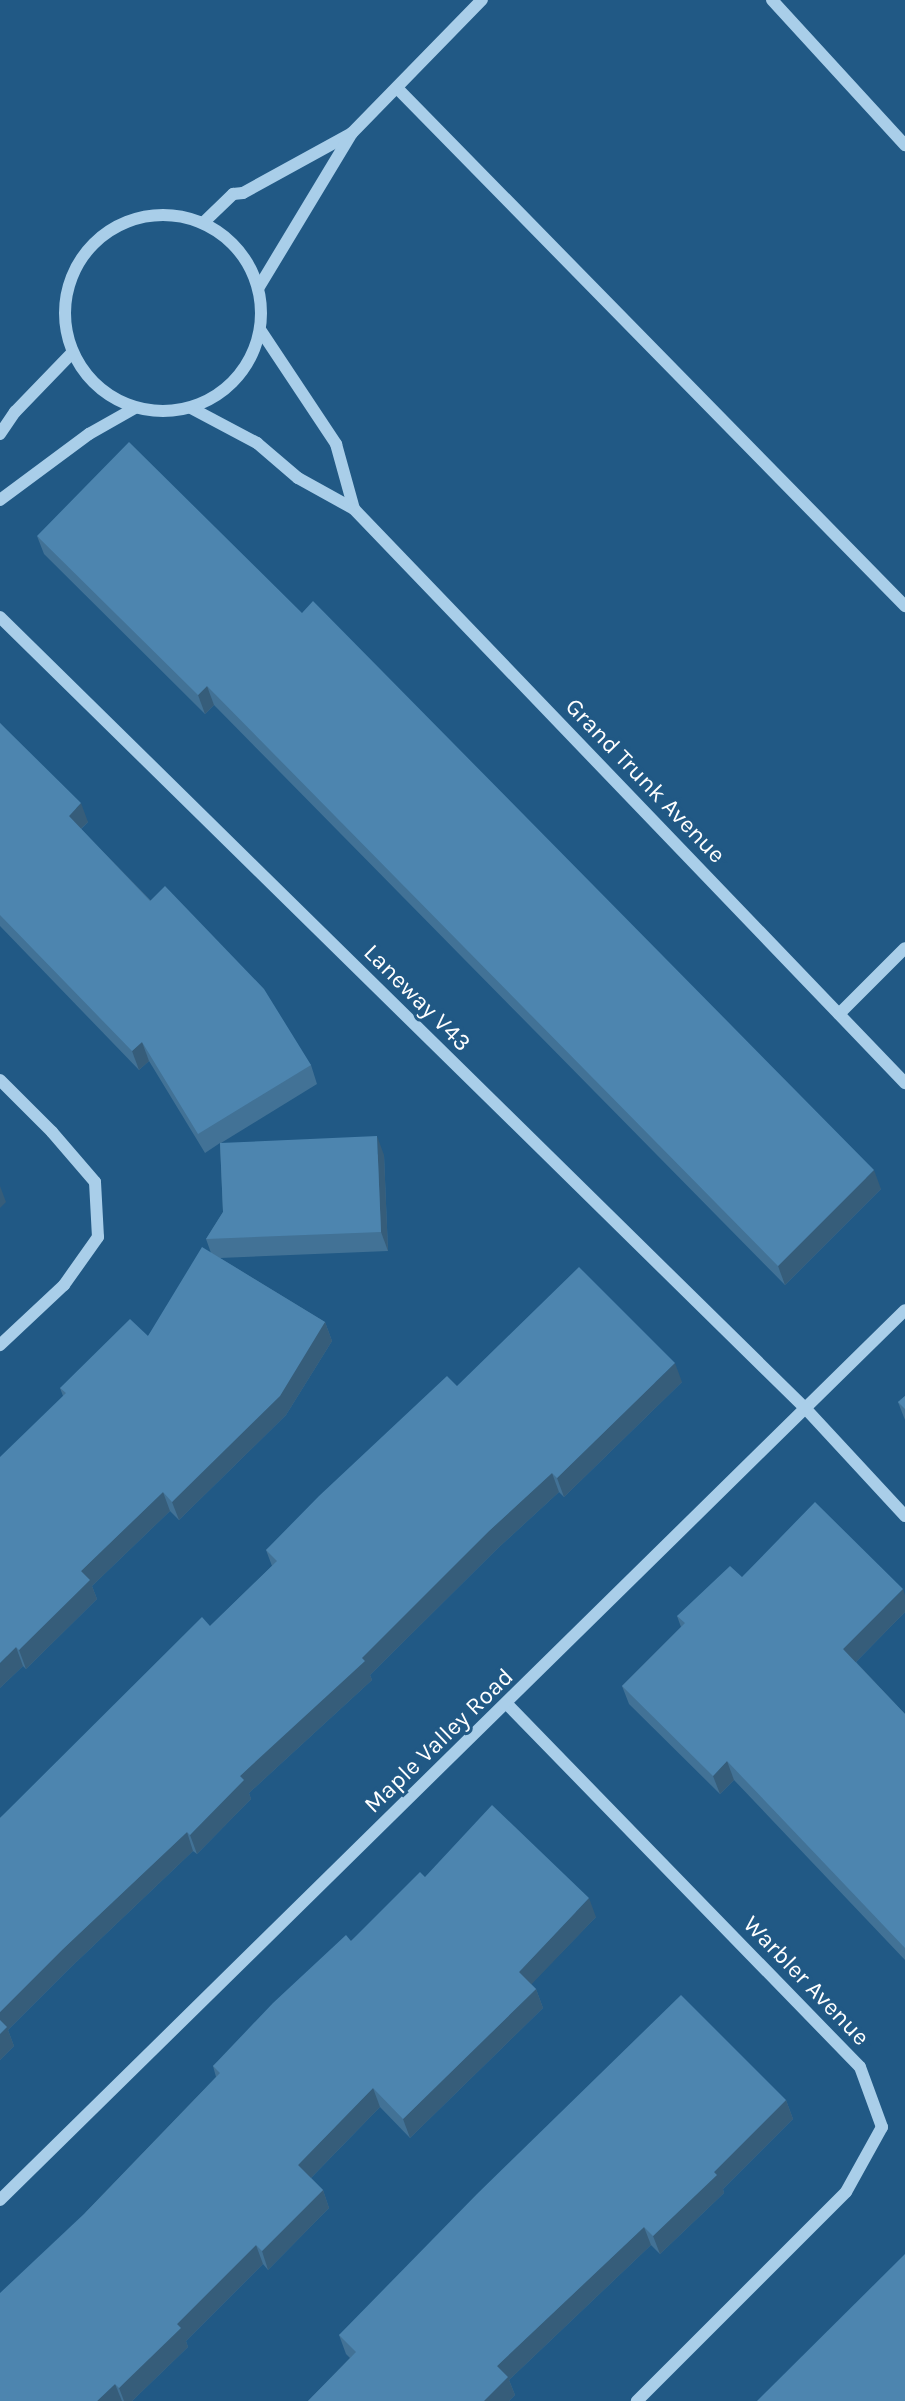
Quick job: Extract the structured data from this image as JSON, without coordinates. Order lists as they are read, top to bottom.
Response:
{
  "streets": {
    "street": [
      "Grand Trunk Avenue",
      "Laneway V43",
      "Maple Valley Road",
      "Warbler Avenue"
    ]
  },
  "crossings": [
    ["Laneway V43", "Maple Valley Road"],
    ["Maple Valley Road", "Warbler Avenue"]
  ]
}
